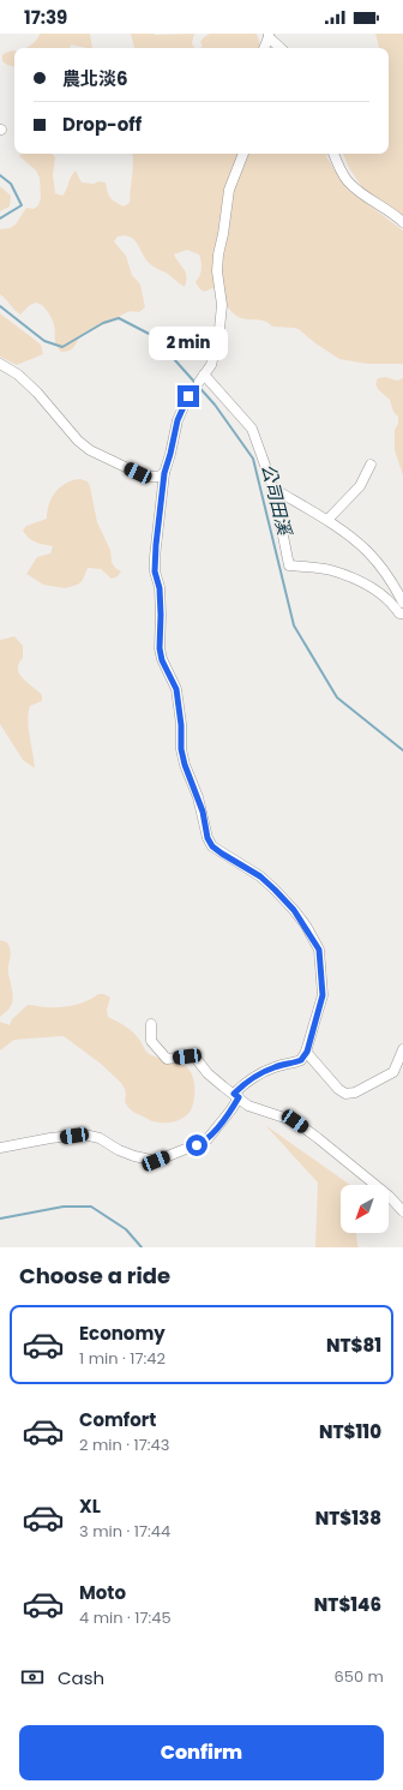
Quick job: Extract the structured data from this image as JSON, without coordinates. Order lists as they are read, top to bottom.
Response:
{
  "water": ["公司田溪"],
  "north": "bottom left",
  "page": {
    "status": "17:39",
    "banner": ["農北淡6", "Drop-off"],
    "bubble": "2 min",
    "heading": "Choose a ride",
    "list": [
      {
        "name": "Economy",
        "note": "1 min · 17:42",
        "value": "NT$81"
      },
      {
        "name": "Comfort",
        "note": "2 min · 17:43",
        "value": "NT$110"
      },
      {
        "name": "XL",
        "note": "3 min · 17:44",
        "value": "NT$138"
      },
      {
        "name": "Moto",
        "note": "4 min · 17:45",
        "value": "NT$146"
      }
    ],
    "pay": ["Cash", "650 m"],
    "buttons": "Confirm"
  }
}
